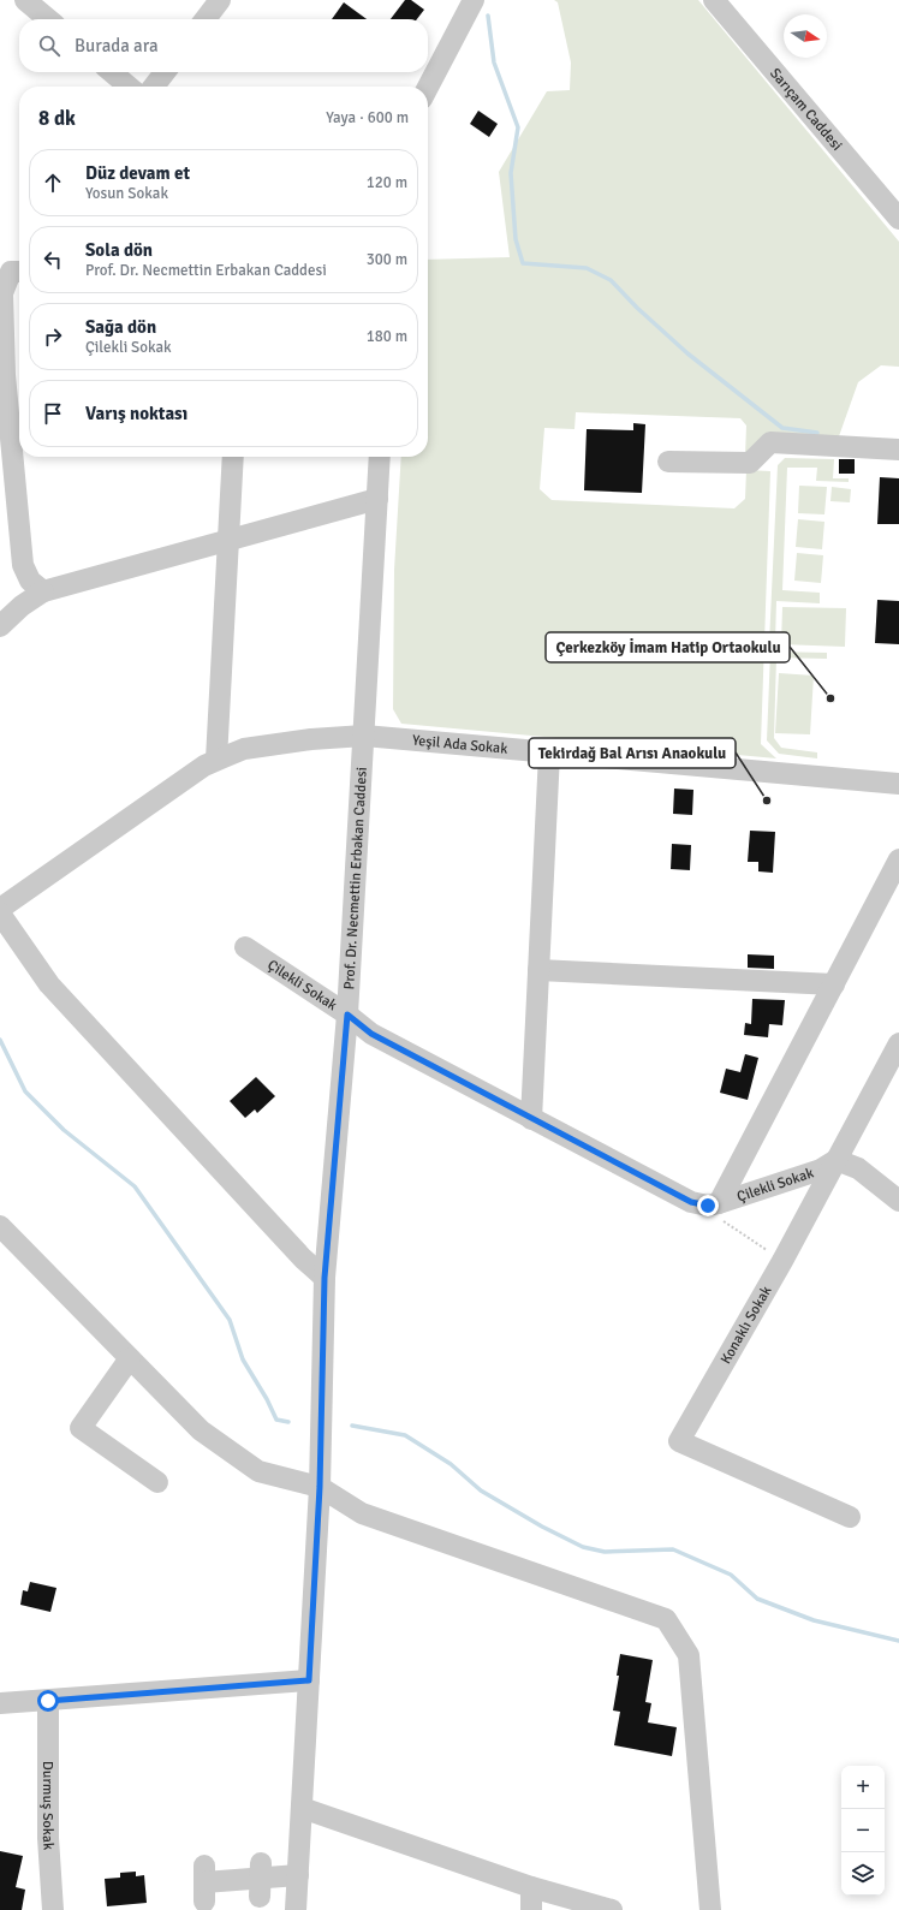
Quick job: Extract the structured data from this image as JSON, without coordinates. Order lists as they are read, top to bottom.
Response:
{
  "streets": {
    "street": [
      "Sarıçam Caddesi",
      "Yeşil Ada Sokak",
      "Prof. Dr. Necmettin Erbakan Caddesi",
      "Çilekli Sokak",
      "Konaklı Sokak",
      "Durmuş Sokak"
    ]
  },
  "crossings": [
    ["Yeşil Ada Sokak", "Prof. Dr. Necmettin Erbakan Caddesi"],
    ["Prof. Dr. Necmettin Erbakan Caddesi", "Çilekli Sokak"],
    ["Çilekli Sokak", "Konaklı Sokak"]
  ],
  "places": ["Çerkezköy İmam Hatip Ortaokulu", "Tekirdağ Bal Arısı Anaokulu"],
  "north": "right",
  "page": {
    "search": "Burada ara",
    "heading": ["8 dk", "Yaya · 600 m"],
    "list": [
      ["Düz devam et", "Yosun Sokak", "120 m"],
      ["Sola dön", "Prof. Dr. Necmettin Erbakan Caddesi", "300 m"],
      ["Sağa dön", "Çilekli Sokak", "180 m"],
      "Varış noktası"
    ],
    "map_buttons": ["+", "−"]
  }
}
